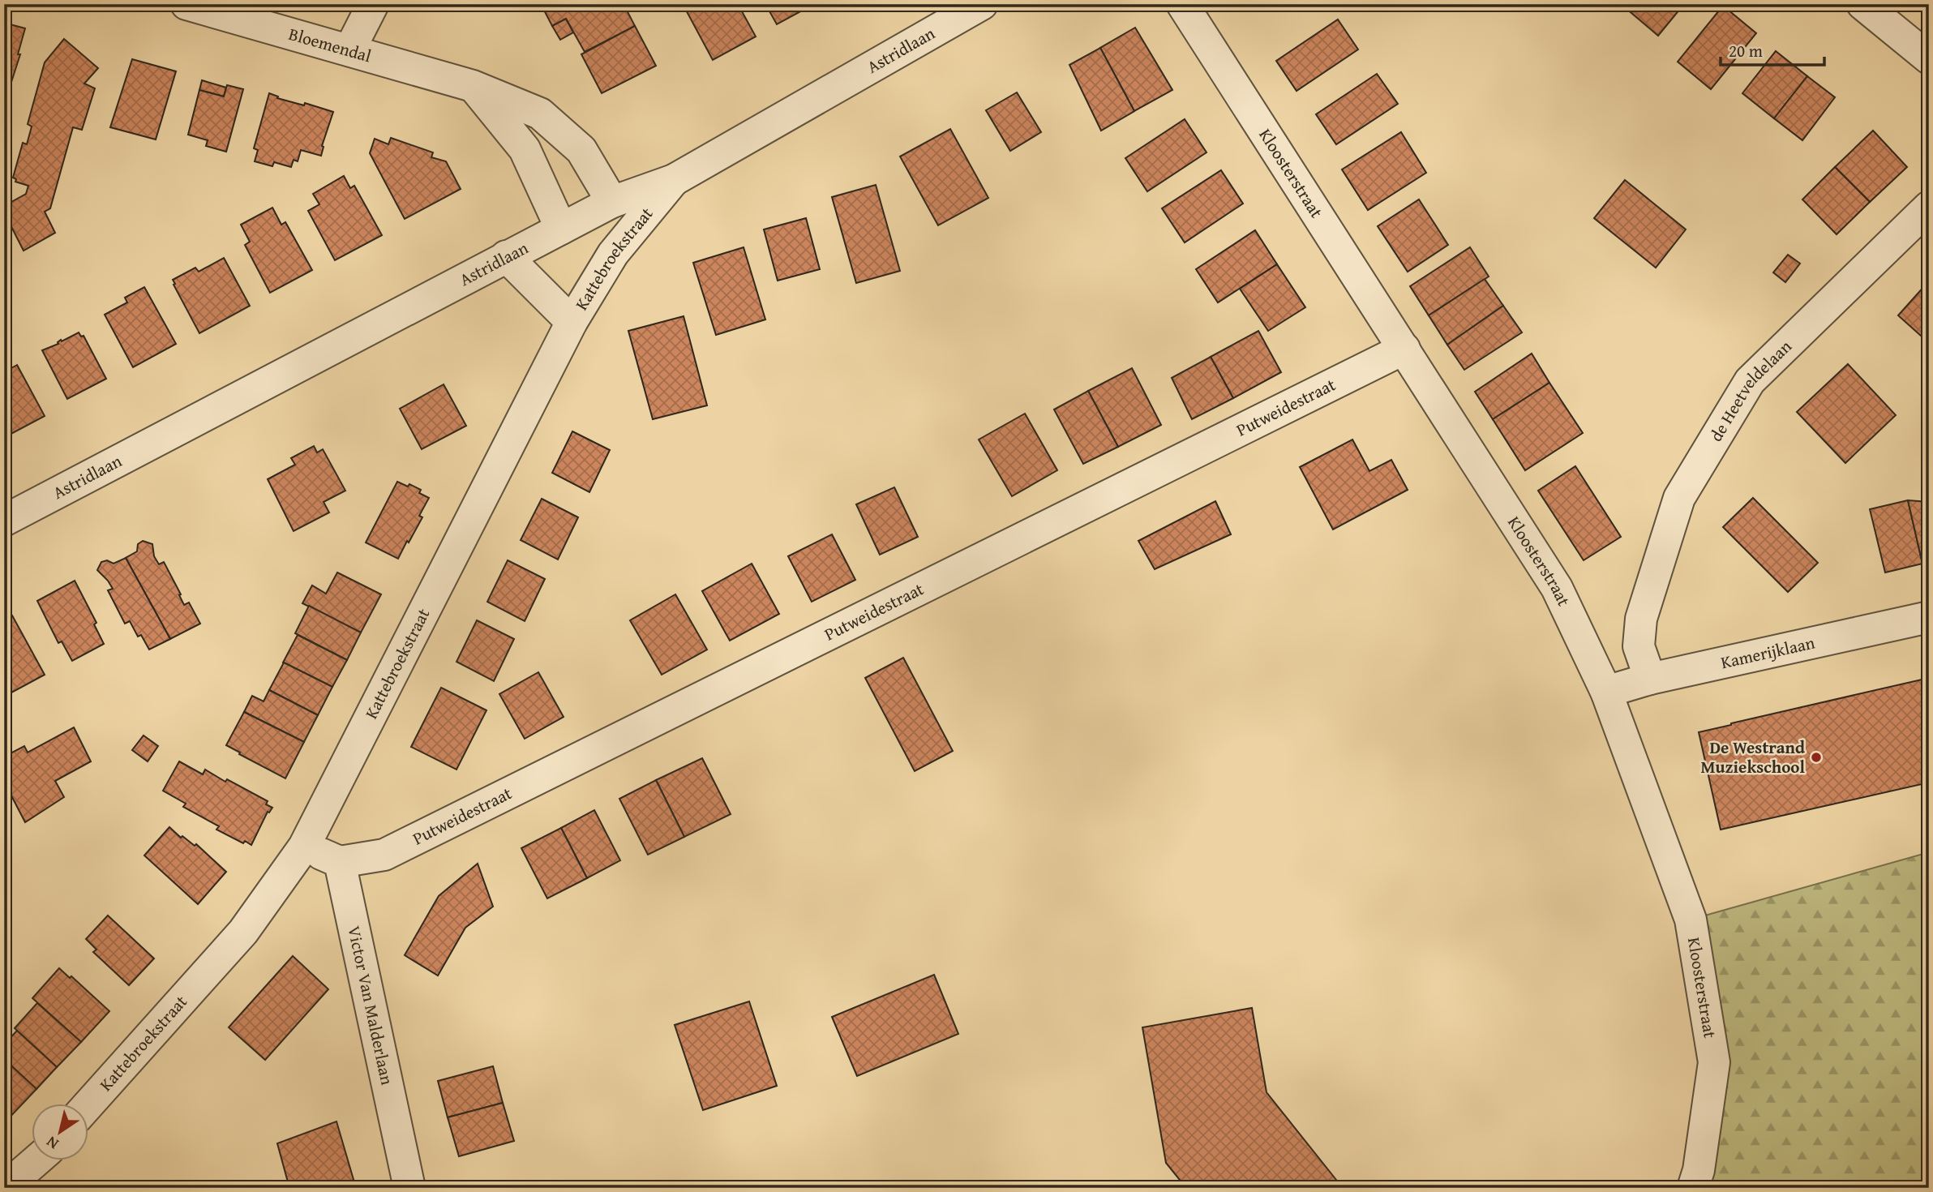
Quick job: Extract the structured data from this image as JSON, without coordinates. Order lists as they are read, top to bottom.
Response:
{
  "streets": {
    "street": [
      "Bloemendal",
      "Astridlaan",
      "Kloosterstraat",
      "Kattebroekstraat",
      "de Heetveldelaan",
      "Putweidestraat",
      "Kamerijklaan",
      "Victor Van Malderlaan"
    ]
  },
  "crossings": [
    ["Bloemendal", "Astridlaan"],
    ["Astridlaan", "Kattebroekstraat"],
    ["Kloosterstraat", "Putweidestraat"],
    ["Kloosterstraat", "Kamerijklaan"],
    ["de Heetveldelaan", "Kamerijklaan"],
    ["Putweidestraat", "Victor Van Malderlaan"]
  ],
  "places": ["De Westrand Muziekschool"],
  "scale_bar": "20 m",
  "north": "bottom left"
}
